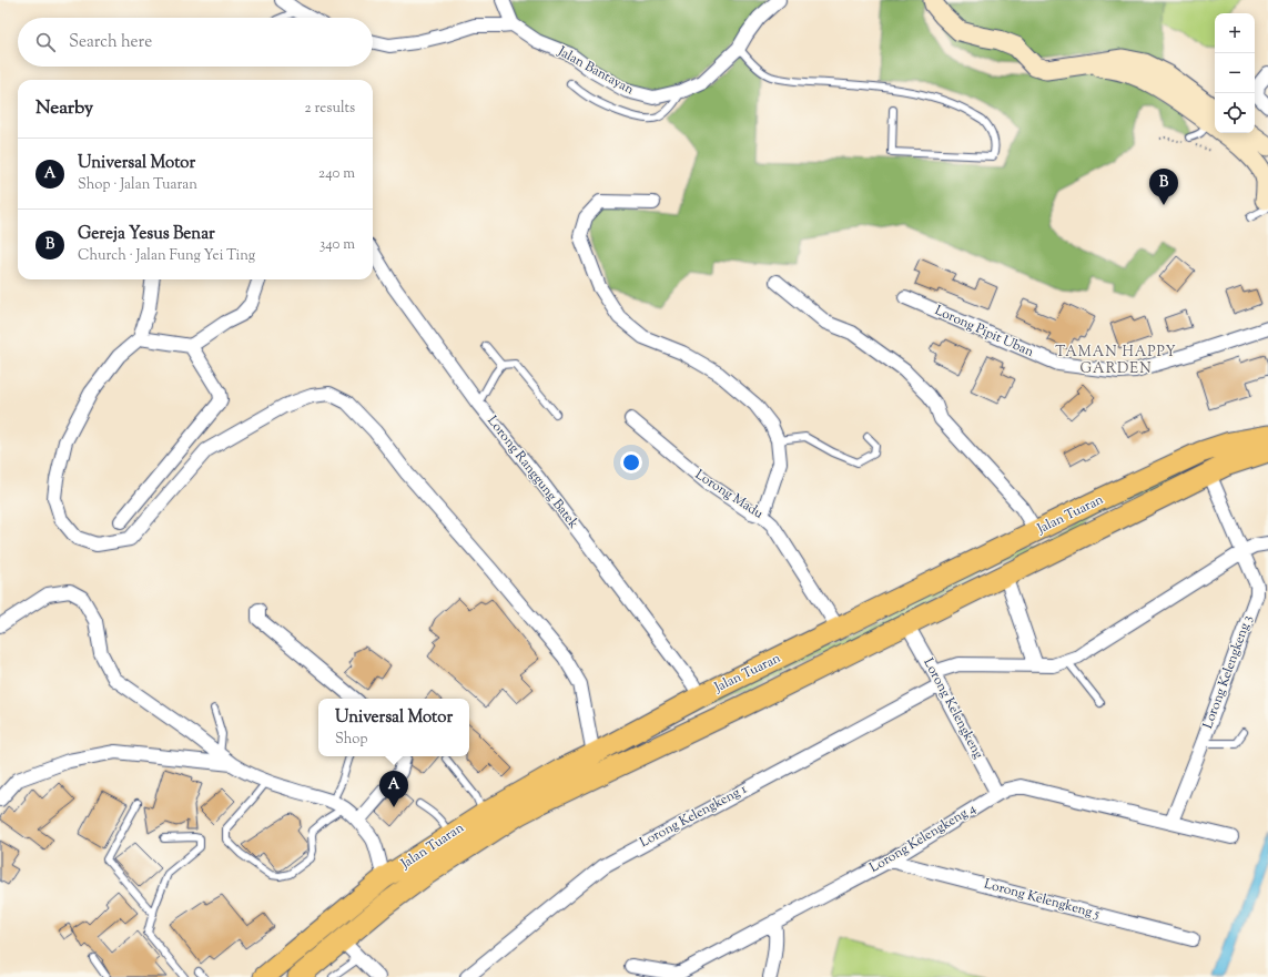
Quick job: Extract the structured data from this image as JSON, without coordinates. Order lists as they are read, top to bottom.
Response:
{
  "streets": {
    "main road": ["Jalan Tuaran"],
    "street": [
      "Jalan Bantayan",
      "Lorong Pipit Uban",
      "Lorong Ranggung Batek",
      "Lorong Madu",
      "Lorong Kelengkeng 3",
      "Lorong Kelengkeng",
      "Lorong Kelengkeng 1",
      "Lorong Kelengkeng 4",
      "Lorong Kelengkeng 5"
    ]
  },
  "crossings": [
    ["Lorong Ranggung Batek", "Jalan Tuaran"],
    ["Lorong Madu", "Jalan Tuaran"],
    ["Jalan Tuaran", "Lorong Kelengkeng 3"],
    ["Jalan Tuaran", "Lorong Kelengkeng"],
    ["Lorong Kelengkeng 3", "Lorong Kelengkeng 4"],
    ["Lorong Kelengkeng", "Lorong Kelengkeng 1"],
    ["Lorong Kelengkeng", "Lorong Kelengkeng 4"],
    ["Lorong Kelengkeng 4", "Lorong Kelengkeng 5"]
  ],
  "districts": ["TAMAN HAPPY GARDEN"],
  "page": {
    "map_buttons": ["+", "−"],
    "search": "Search here",
    "heading": ["Nearby", "2 results"],
    "list": [
      {
        "mark": "A",
        "name": "Universal Motor",
        "note": "Shop · Jalan Tuaran",
        "value": "240 m"
      },
      {
        "mark": "B",
        "name": "Gereja Yesus Benar",
        "note": "Church · Jalan Fung Yei Ting",
        "value": "340 m"
      }
    ],
    "pins": ["B", "A"],
    "popup": ["Universal Motor", "Shop"]
  }
}
